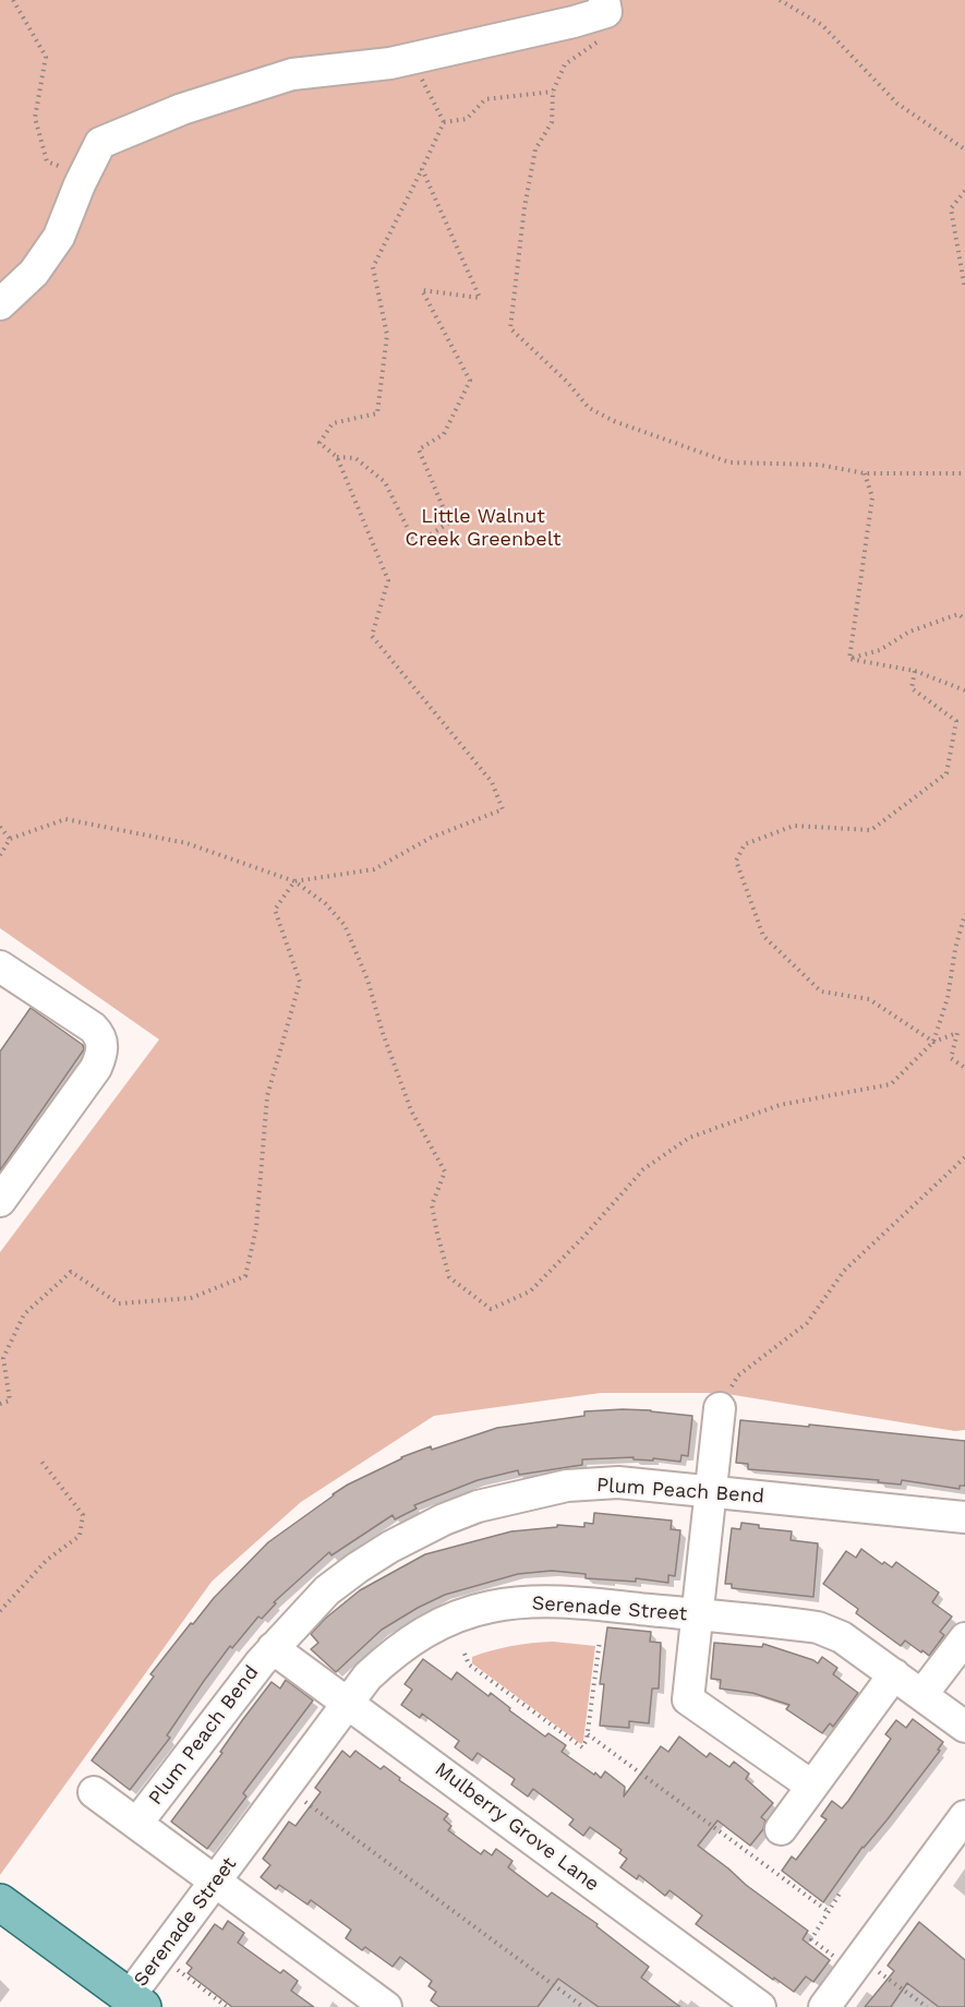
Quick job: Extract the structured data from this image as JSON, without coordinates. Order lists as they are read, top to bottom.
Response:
{
  "streets": {
    "street": ["Plum Peach Bend", "Serenade Street", "Mulberry Grove Lane"]
  },
  "crossings": [
    ["Plum Peach Bend", "Mulberry Grove Lane"],
    ["Serenade Street", "Mulberry Grove Lane"]
  ],
  "parks": ["Little Walnut Creek Greenbelt"]
}
